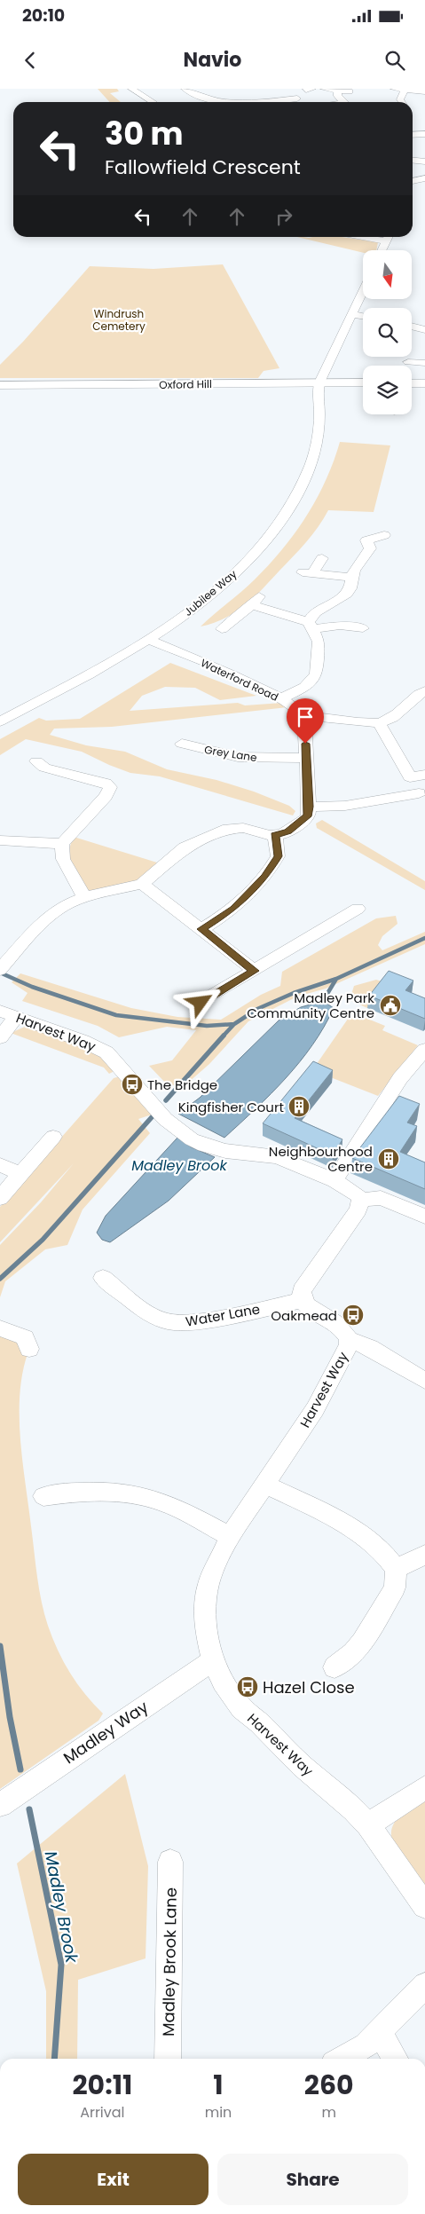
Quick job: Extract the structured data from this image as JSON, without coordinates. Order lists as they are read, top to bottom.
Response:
{
  "streets": {
    "main road": ["Oxford Hill"],
    "street": [
      "Jubilee Way",
      "Waterford Road",
      "Grey Lane",
      "Harvest Way",
      "Water Lane",
      "Madley Way",
      "Madley Brook Lane"
    ]
  },
  "crossings": [
    ["Oxford Hill", "Jubilee Way"],
    ["Jubilee Way", "Waterford Road"],
    ["Harvest Way", "Water Lane"],
    ["Harvest Way", "Madley Way"]
  ],
  "water": ["Madley Brook"],
  "parks": ["Windrush Cemetery"],
  "places": {
    "public building": ["Madley Park Community Centre"],
    "bus stop": ["The Bridge", "Oakmead", "Hazel Close"],
    "building": ["Kingfisher Court", "Neighbourhood Centre"]
  },
  "north": "bottom",
  "page": {
    "status": "20:10",
    "header": "Navio",
    "turn": ["30 m", "Fallowfield Crescent"],
    "eta": [
      "20:11",
      "Arrival",
      "1",
      "min",
      "260",
      "m"
    ],
    "buttons": ["Exit", "Share"]
  }
}
